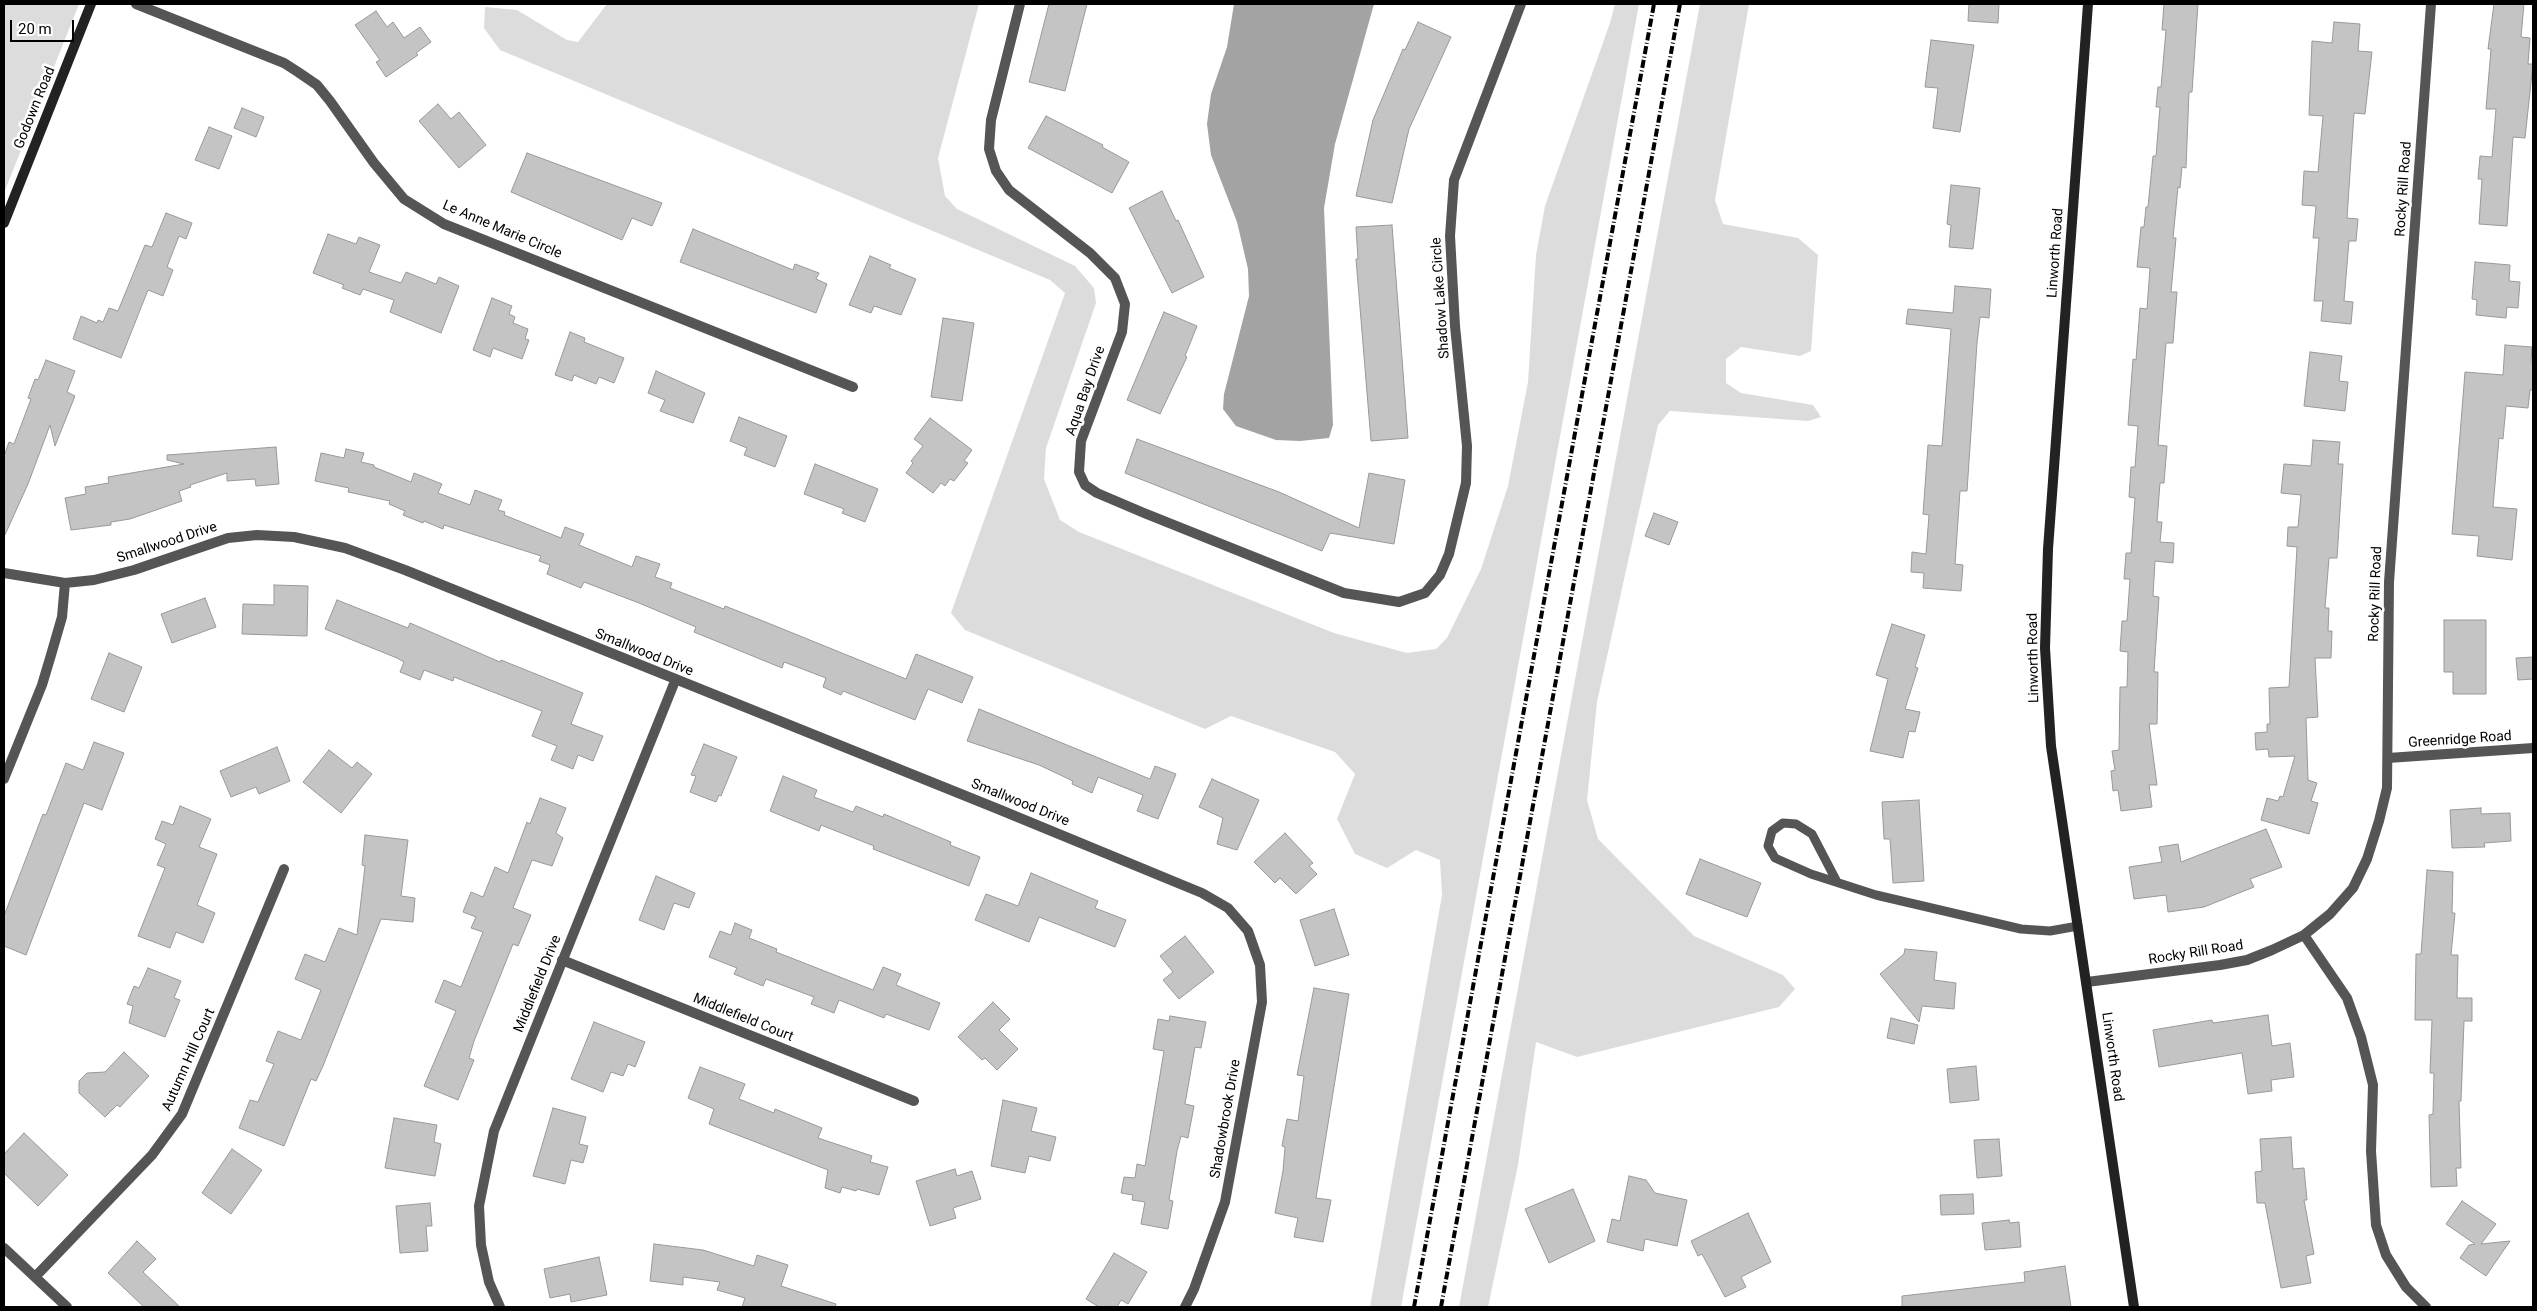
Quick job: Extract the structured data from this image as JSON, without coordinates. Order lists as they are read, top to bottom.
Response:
{
  "streets": {
    "main road": ["Godown Road", "Linworth Road"],
    "street": [
      "Rocky Rill Road",
      "Le Anne Marie Circle",
      "Shadow Lake Circle",
      "Aqua Bay Drive",
      "Smallwood Drive",
      "Greenridge Road",
      "Middlefield Drive",
      "Middlefield Court",
      "Autumn Hill Court",
      "Shadowbrook Drive"
    ]
  },
  "crossings": [
    ["Rocky Rill Road", "Linworth Road"],
    ["Rocky Rill Road", "Greenridge Road"],
    ["Shadow Lake Circle", "Aqua Bay Drive"],
    ["Smallwood Drive", "Middlefield Drive"],
    ["Smallwood Drive", "Shadowbrook Drive"],
    ["Middlefield Drive", "Middlefield Court"]
  ],
  "scale_bar": "20 m"
}
